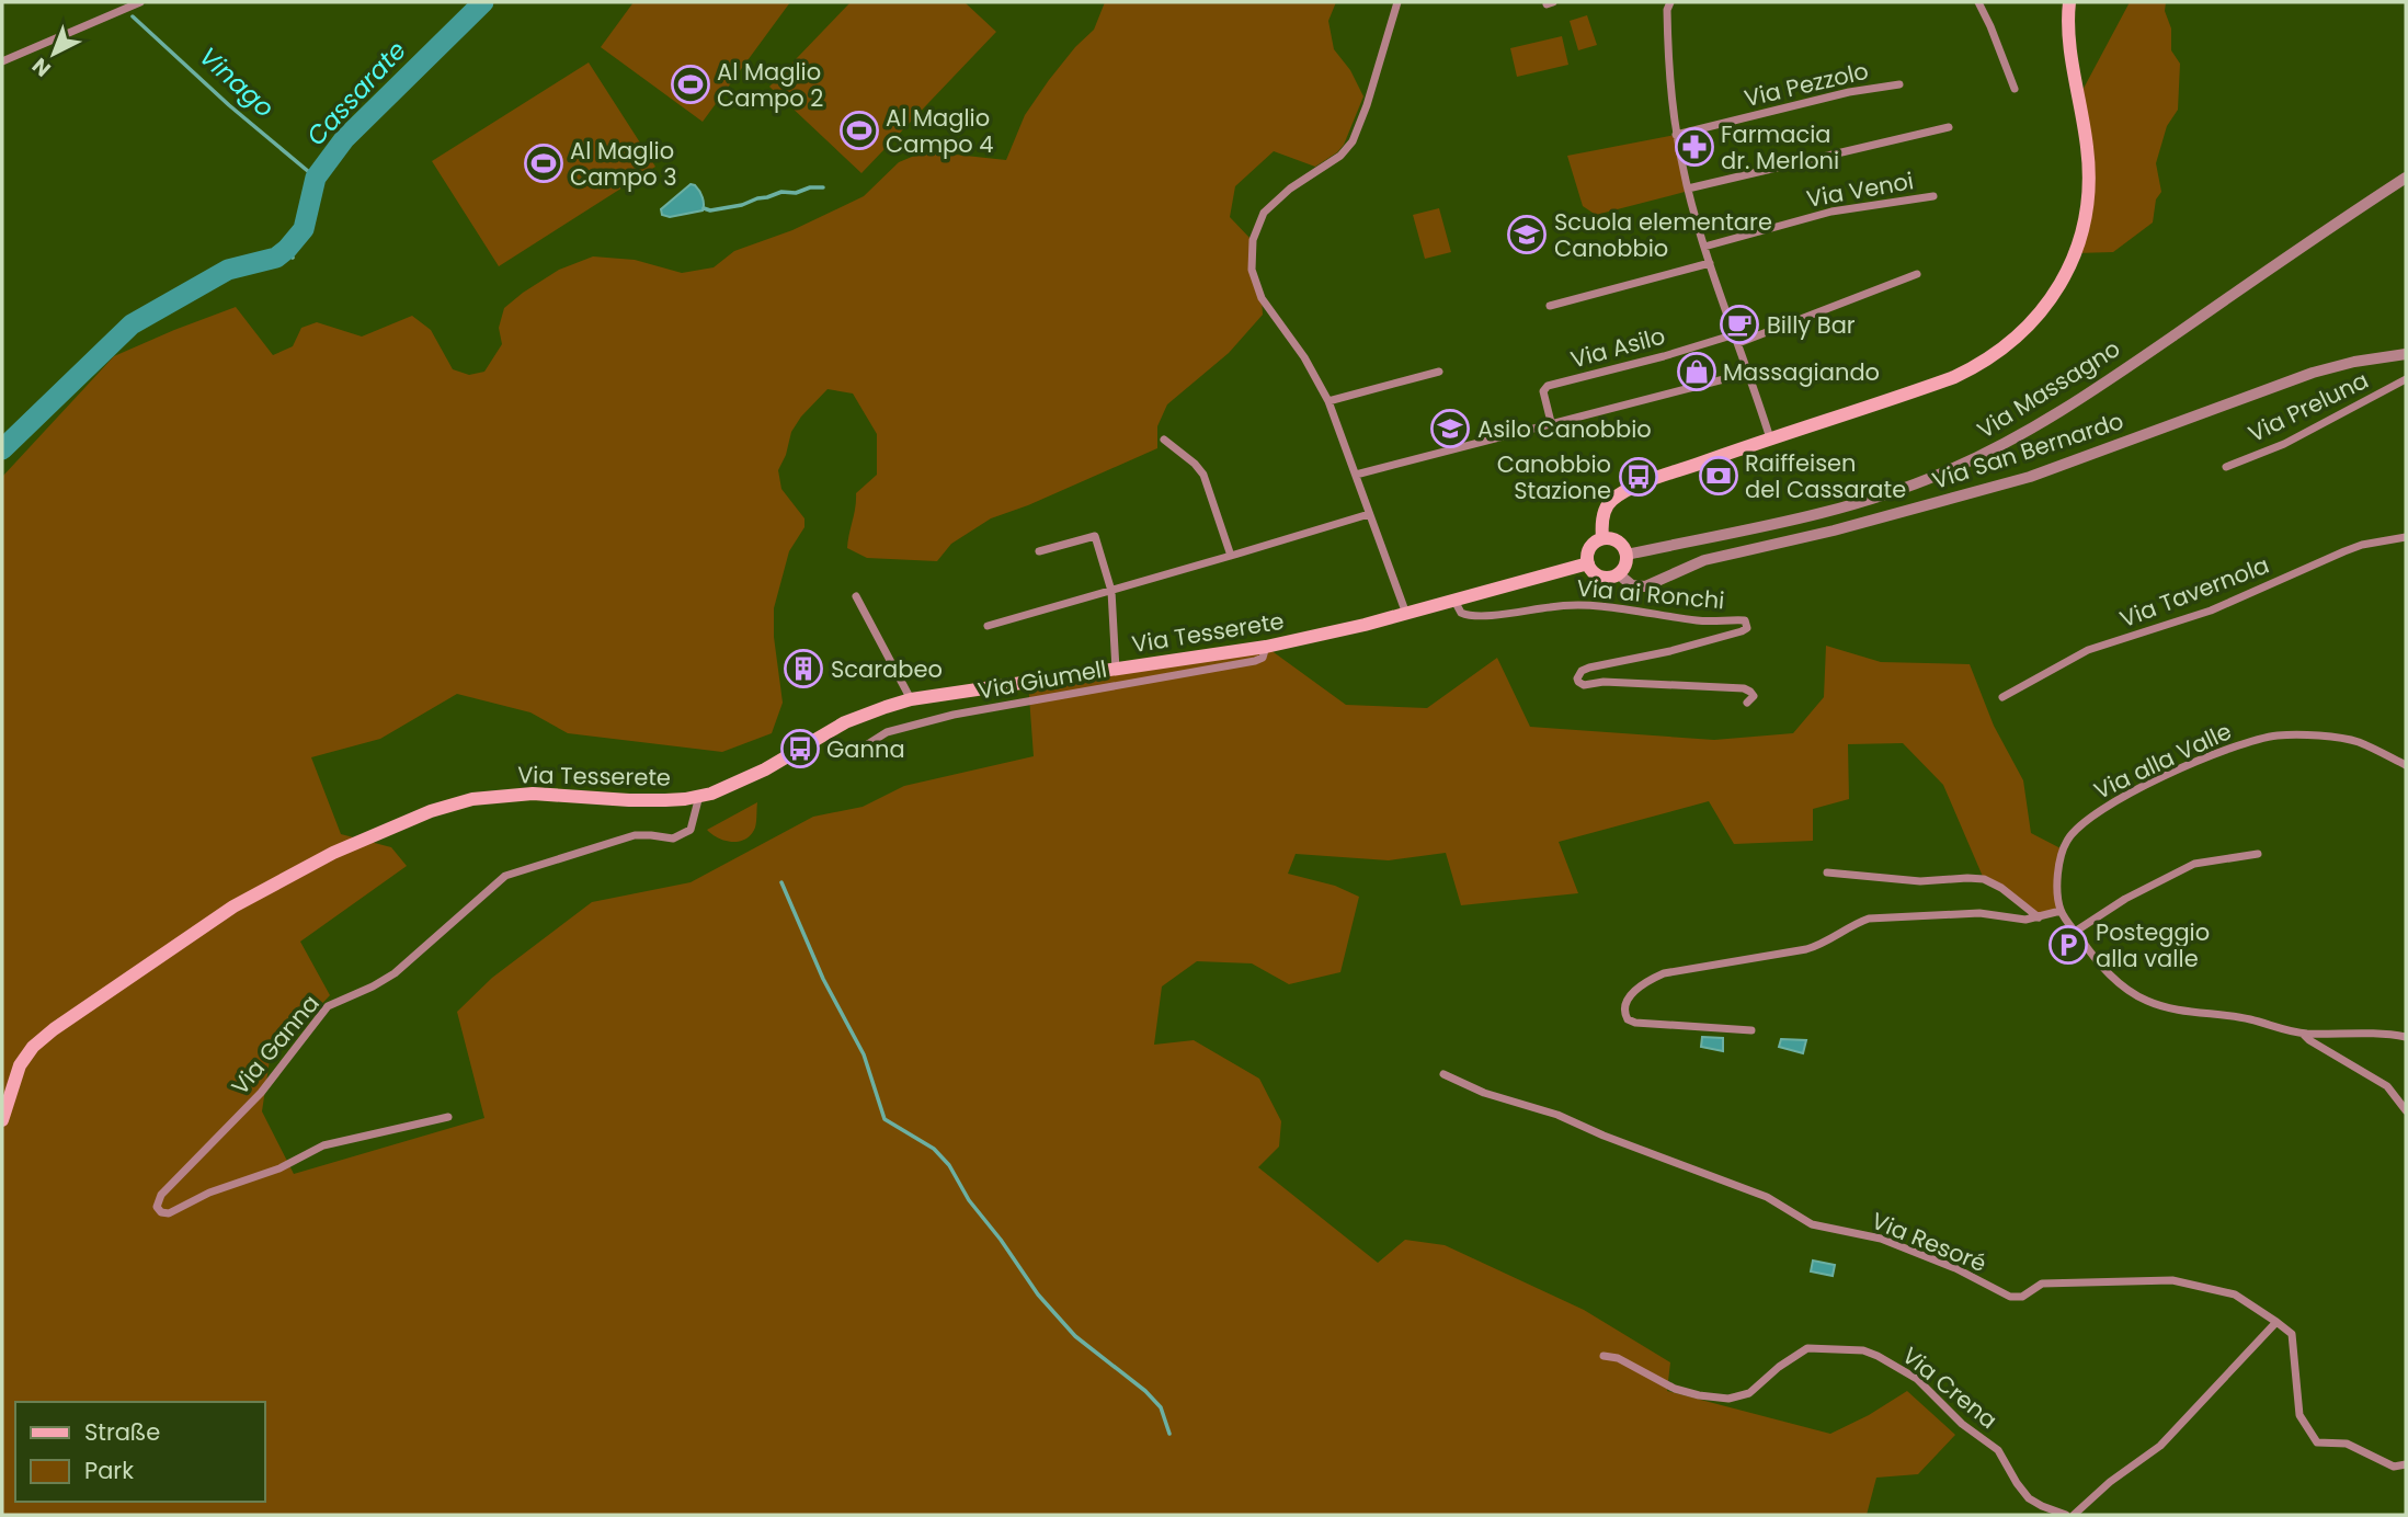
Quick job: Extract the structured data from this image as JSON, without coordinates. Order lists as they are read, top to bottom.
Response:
{
  "streets": {
    "main road": ["Via Tesserete"],
    "street": [
      "Via Pezzolo",
      "Via Venoi",
      "Via Asilo",
      "Via Massagno",
      "Via Preluna",
      "Via San Bernardo",
      "Via Tavernola",
      "Via ai Ronchi",
      "Via Giumell",
      "Via alla Valle",
      "Via Ganna",
      "Via Resoré",
      "Via Crena"
    ]
  },
  "crossings": [
    ["Via Massagno", "Via San Bernardo"],
    ["Via Massagno", "Via Tesserete"],
    ["Via San Bernardo", "Via Tesserete"],
    ["Via ai Ronchi", "Via Tesserete"],
    ["Via Tesserete", "Via Giumell"],
    ["Via Tesserete", "Via Ganna"]
  ],
  "water": ["Vinago", "Cassarate"],
  "places": {
    "sports": ["Al Maglio Campo 2", "Al Maglio Campo 4", "Al Maglio Campo 3"],
    "pharmacy": ["Farmacia dr. Merloni"],
    "school or university": ["Scuola elementare Canobbio", "Asilo Canobbio"],
    "cafe": ["Billy Bar"],
    "shop": ["Massagiando"],
    "bank": ["Raiffeisen del Cassarate"],
    "bus stop": ["Canobbio Stazione", "Ganna"],
    "building": ["Scarabeo"],
    "parking": ["Posteggio alla valle"]
  },
  "legend": ["Straße", "Park"],
  "north": "bottom left"
}
